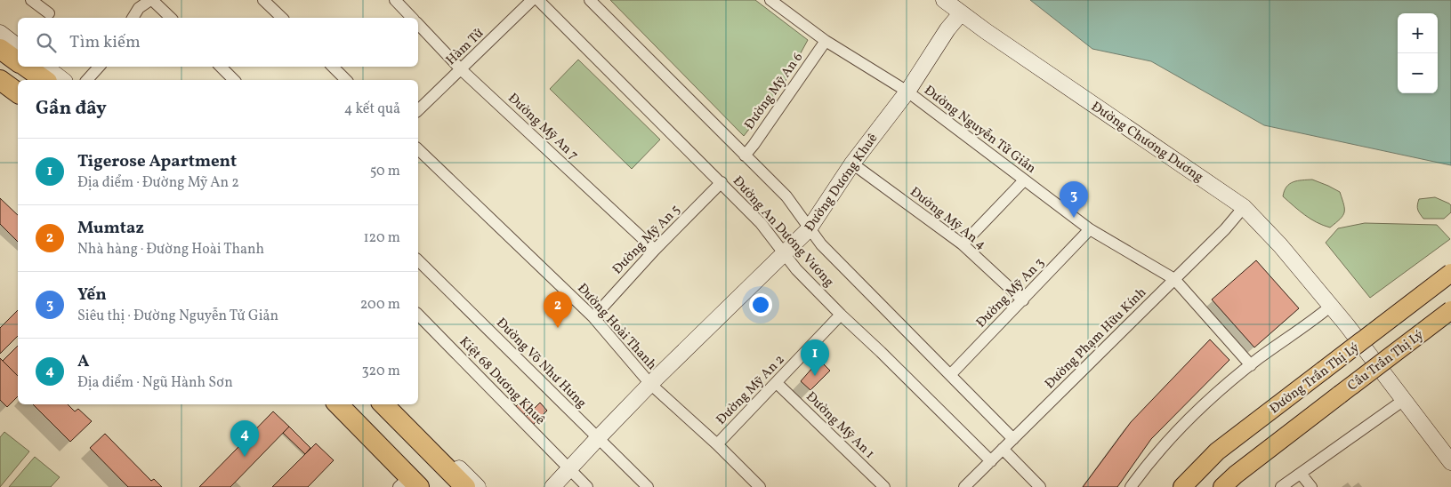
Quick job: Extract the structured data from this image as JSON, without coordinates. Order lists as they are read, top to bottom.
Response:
{
  "streets": {
    "main road": [
      "Đường Chương Dương",
      "Đường Dương Khuê",
      "Cầu Trần Thị Lý",
      "Đường Trần Thị Lý"
    ],
    "street": [
      "Hàm Tử",
      "Đường Mỹ An 6",
      "Đường Mỹ An 7",
      "Đường Nguyễn Tử Giản",
      "Đường Mỹ An 4",
      "Đường An Dương Vương",
      "Đường Mỹ An 5",
      "Đường Mỹ An 3",
      "Đường Hoài Thanh",
      "Đường Phạm Hữu Kính",
      "Đường Võ Như Hưng",
      "Kiệt 68 Dương Khuê",
      "Đường Mỹ An 2",
      "Đường Mỹ An 1"
    ]
  },
  "crossings": [
    ["Hàm Tử", "Đường Mỹ An 7"],
    ["Đường Mỹ An 6", "Đường Nguyễn Tử Giản"],
    ["Đường Mỹ An 6", "Đường An Dương Vương"],
    ["Đường Mỹ An 7", "Đường Mỹ An 5"],
    ["Đường Nguyễn Tử Giản", "Đường Dương Khuê"],
    ["Đường Nguyễn Tử Giản", "Đường Mỹ An 3"],
    ["Đường Nguyễn Tử Giản", "Đường Phạm Hữu Kính"],
    ["Đường Chương Dương", "Đường Dương Khuê"],
    ["Đường Chương Dương", "Đường Phạm Hữu Kính"],
    ["Đường Dương Khuê", "Đường Mỹ An 4"],
    ["Đường Dương Khuê", "Đường An Dương Vương"],
    ["Đường Dương Khuê", "Đường Hoài Thanh"],
    ["Đường Dương Khuê", "Đường Võ Như Hưng"],
    ["Đường Dương Khuê", "Kiệt 68 Dương Khuê"],
    ["Đường Mỹ An 4", "Đường Mỹ An 3"],
    ["Đường An Dương Vương", "Đường Mỹ An 5"],
    ["Đường An Dương Vương", "Đường Mỹ An 3"],
    ["Đường An Dương Vương", "Đường Phạm Hữu Kính"],
    ["Đường An Dương Vương", "Đường Mỹ An 2"],
    ["Đường Mỹ An 5", "Đường Hoài Thanh"],
    ["Đường Hoài Thanh", "Đường Mỹ An 2"],
    ["Đường Mỹ An 2", "Đường Mỹ An 1"]
  ],
  "page": {
    "map_buttons": ["+", "−"],
    "search": "Tìm kiếm",
    "heading": ["Gần đây", "4 kết quả"],
    "list": [
      {
        "mark": "1",
        "name": "Tigerose Apartment",
        "note": "Địa điểm · Đường Mỹ An 2",
        "value": "50 m"
      },
      {
        "mark": "2",
        "name": "Mumtaz",
        "note": "Nhà hàng · Đường Hoài Thanh",
        "value": "120 m"
      },
      {
        "mark": "3",
        "name": "Yến",
        "note": "Siêu thị · Đường Nguyễn Tử Giản",
        "value": "200 m"
      },
      {
        "mark": "4",
        "name": "A",
        "note": "Địa điểm · Ngũ Hành Sơn",
        "value": "320 m"
      }
    ],
    "pins": [
      "3",
      "2",
      "1",
      "4"
    ]
  }
}
